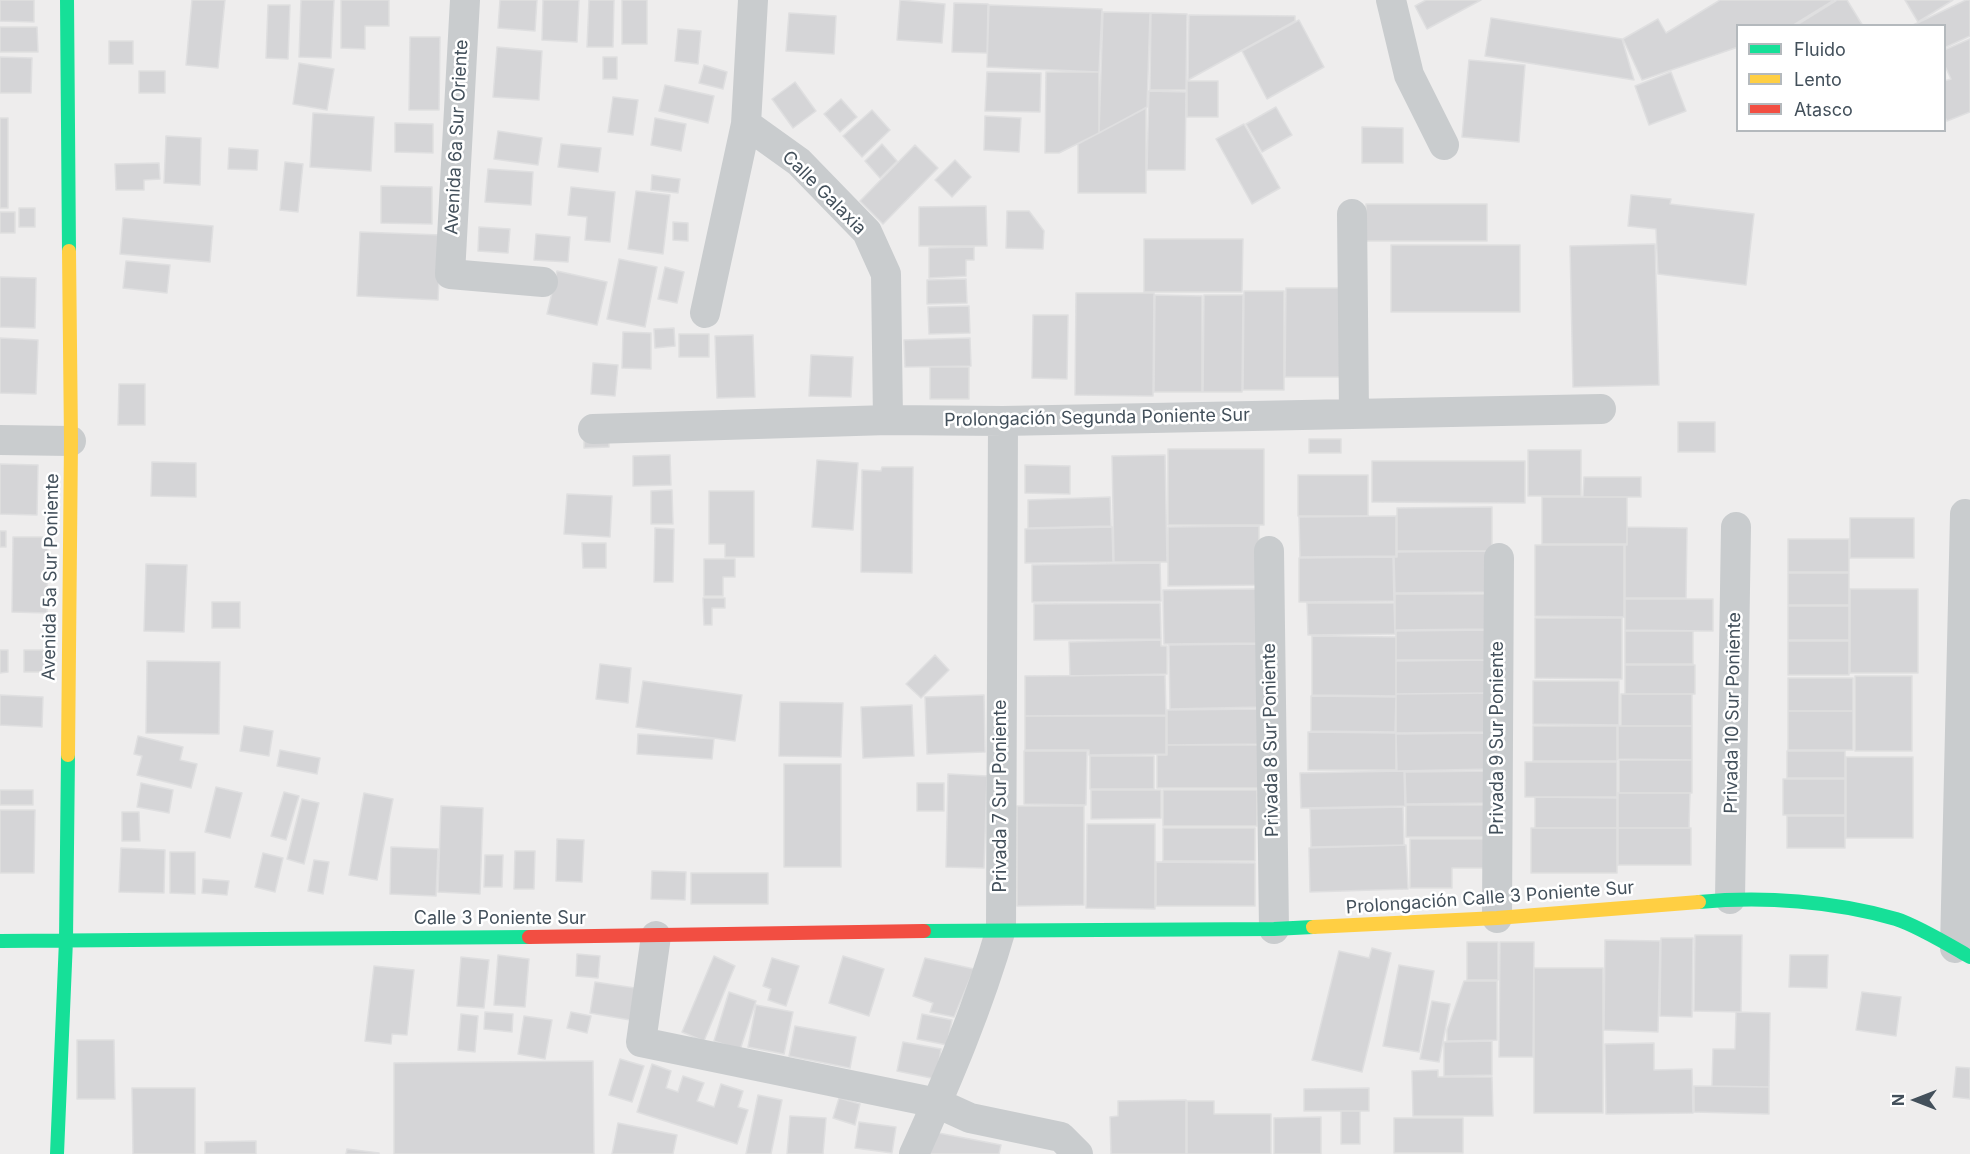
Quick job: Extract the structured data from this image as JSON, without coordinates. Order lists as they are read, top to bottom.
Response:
{
  "streets": {
    "street": [
      "Avenida 6a Sur Oriente",
      "Calle Galaxia",
      "Prolongación Segunda Poniente Sur",
      "Avenida 5a Sur Poniente",
      "Privada 10 Sur Poniente",
      "Privada 9 Sur Poniente",
      "Privada 8 Sur Poniente",
      "Privada 7 Sur Poniente",
      "Prolongación Calle 3 Poniente Sur",
      "Calle 3 Poniente Sur"
    ]
  },
  "crossings": [
    ["Calle Galaxia", "Prolongación Segunda Poniente Sur"],
    ["Prolongación Segunda Poniente Sur", "Privada 7 Sur Poniente"],
    ["Avenida 5a Sur Poniente", "Calle 3 Poniente Sur"],
    ["Privada 10 Sur Poniente", "Prolongación Calle 3 Poniente Sur"],
    ["Privada 9 Sur Poniente", "Prolongación Calle 3 Poniente Sur"],
    ["Privada 8 Sur Poniente", "Prolongación Calle 3 Poniente Sur"],
    ["Privada 7 Sur Poniente", "Prolongación Calle 3 Poniente Sur"],
    ["Privada 7 Sur Poniente", "Calle 3 Poniente Sur"],
    ["Prolongación Calle 3 Poniente Sur", "Calle 3 Poniente Sur"]
  ],
  "legend": ["Fluido", "Lento", "Atasco"],
  "north": "left"
}
